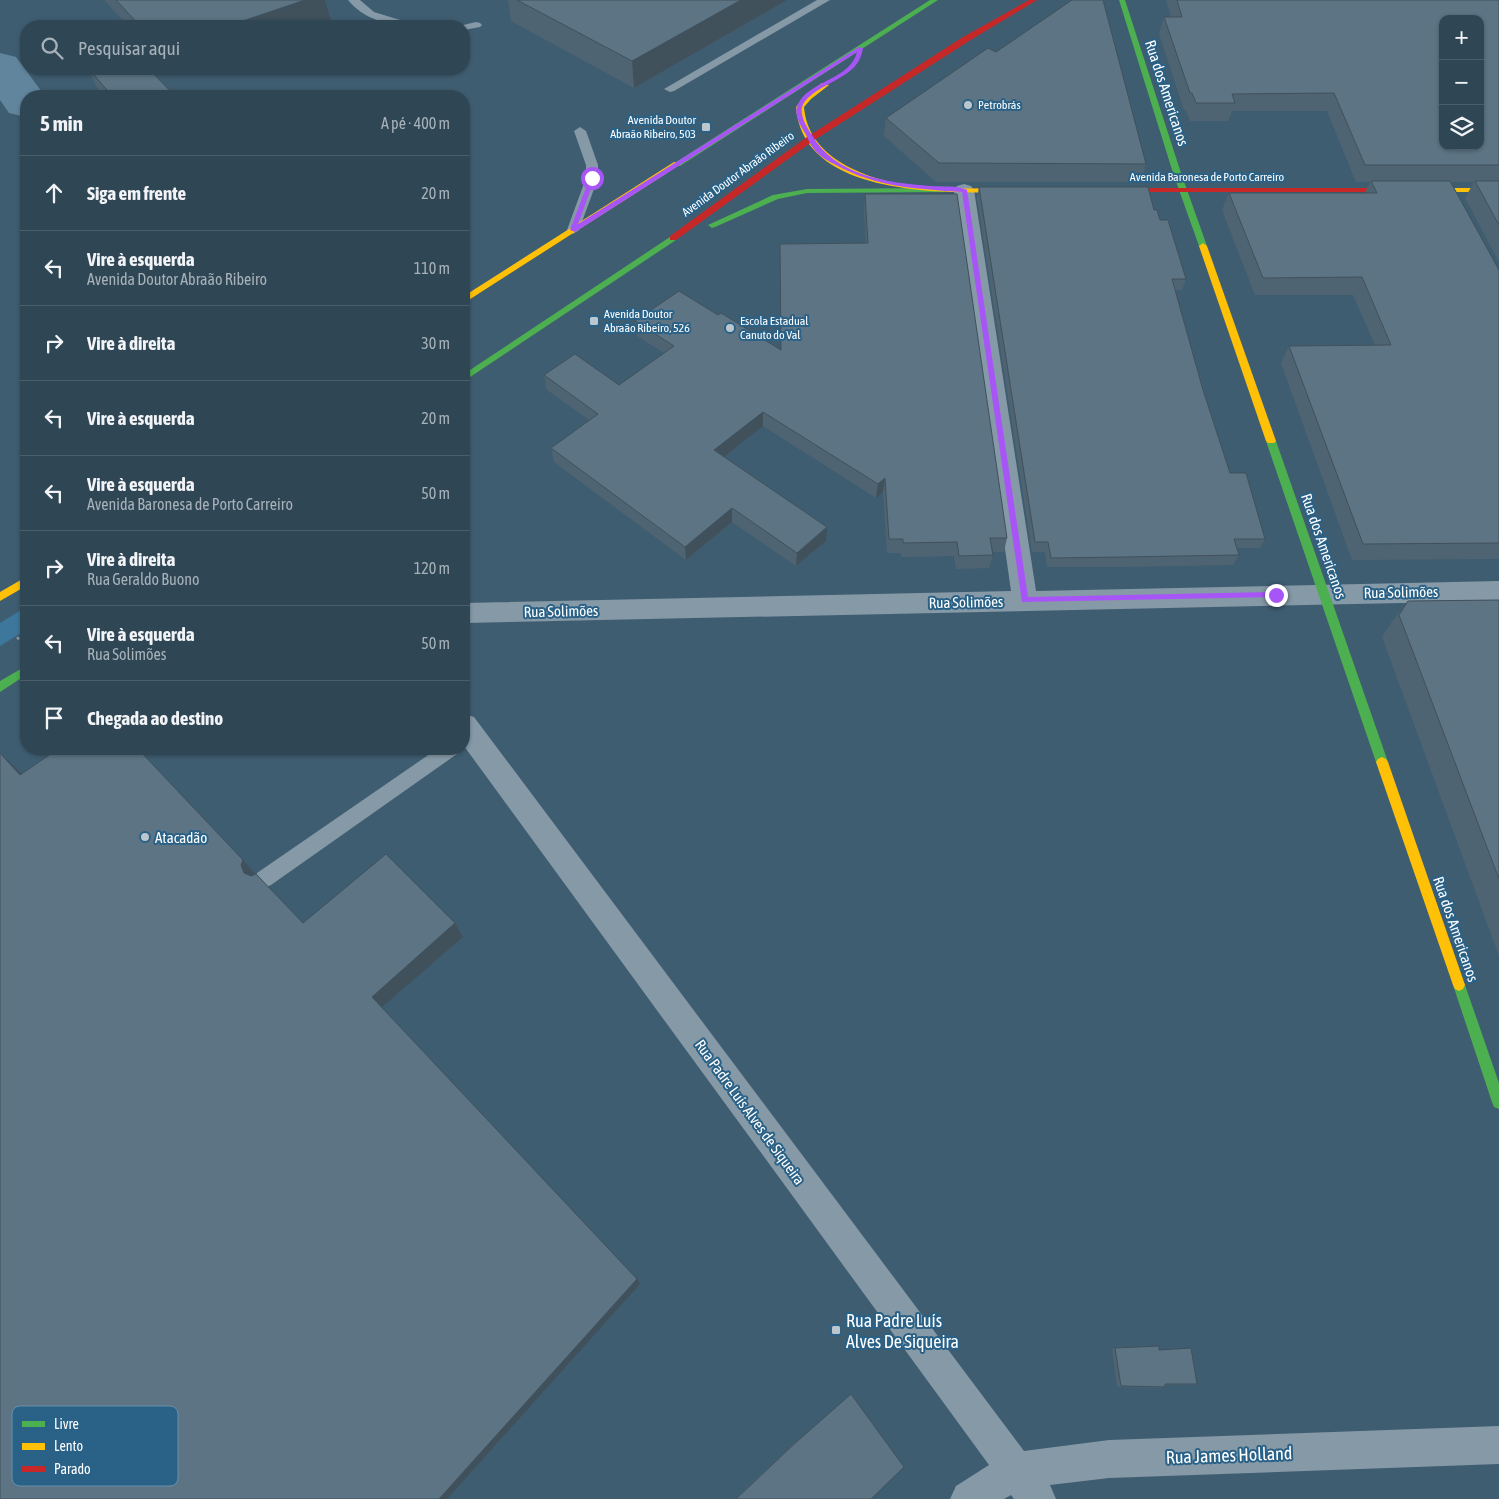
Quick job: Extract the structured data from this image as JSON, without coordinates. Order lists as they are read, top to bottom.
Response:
{
  "streets": {
    "main road": ["Rua dos Americanos", "Avenida Doutor Abraão Ribeiro", "Avenida Baronesa de Porto Carreiro"],
    "street": ["Rua Solimões", "Rua Padre Luís Alves de Siqueira", "Rua James Holland"]
  },
  "crossings": [
    ["Rua dos Americanos", "Avenida Baronesa de Porto Carreiro"],
    ["Rua dos Americanos", "Rua Solimões"],
    ["Rua Padre Luís Alves de Siqueira", "Rua James Holland"]
  ],
  "places": {
    "other": ["Petrobrás", "Escola Estadual Canuto do Val", "Atacadão"],
    "transit": ["Avenida Doutor Abraão Ribeiro, 503", "Avenida Doutor Abraão Ribeiro, 526", "Rua Padre Luís Alves De Siqueira"]
  },
  "legend": ["Livre", "Lento", "Parado"],
  "page": {
    "map_buttons": ["+", "−"],
    "search": "Pesquisar aqui",
    "heading": ["5 min", "A pé · 400 m"],
    "list": [
      ["Siga em frente", "20 m"],
      ["Vire à esquerda", "Avenida Doutor Abraão Ribeiro", "110 m"],
      ["Vire à direita", "30 m"],
      ["Vire à esquerda", "20 m"],
      ["Vire à esquerda", "Avenida Baronesa de Porto Carreiro", "50 m"],
      ["Vire à direita", "Rua Geraldo Buono", "120 m"],
      ["Vire à esquerda", "Rua Solimões", "50 m"],
      "Chegada ao destino"
    ]
  }
}
